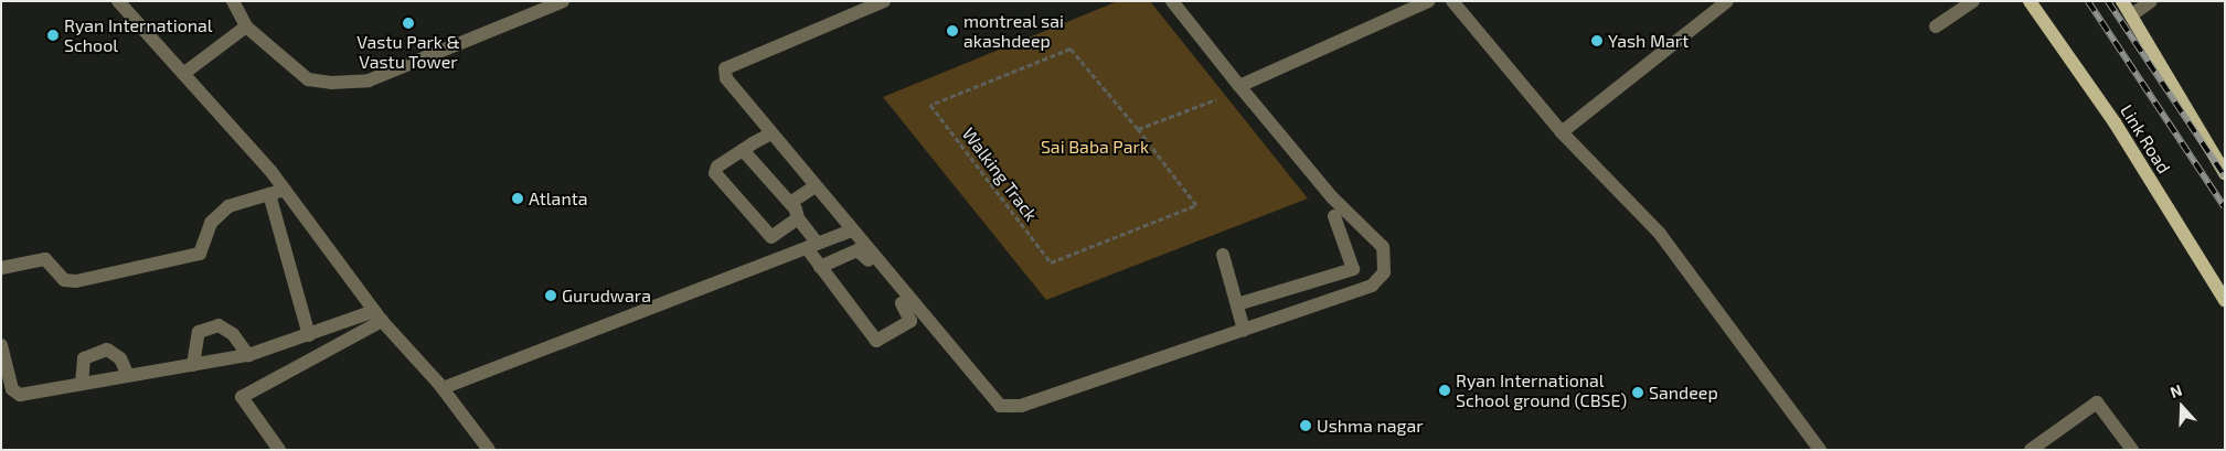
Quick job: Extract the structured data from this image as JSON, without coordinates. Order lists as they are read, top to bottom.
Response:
{
  "streets": {
    "main road": ["Link Road"],
    "path": ["Walking Track"]
  },
  "parks": ["Sai Baba Park"],
  "places": [
    "Vastu Park & Vastu Tower",
    "montreal sai akashdeep",
    "Ryan International School",
    "Yash Mart",
    "Atlanta",
    "Gurudwara",
    "Ryan International School ground (CBSE)",
    "Sandeep",
    "Ushma nagar"
  ],
  "north": "top"
}
